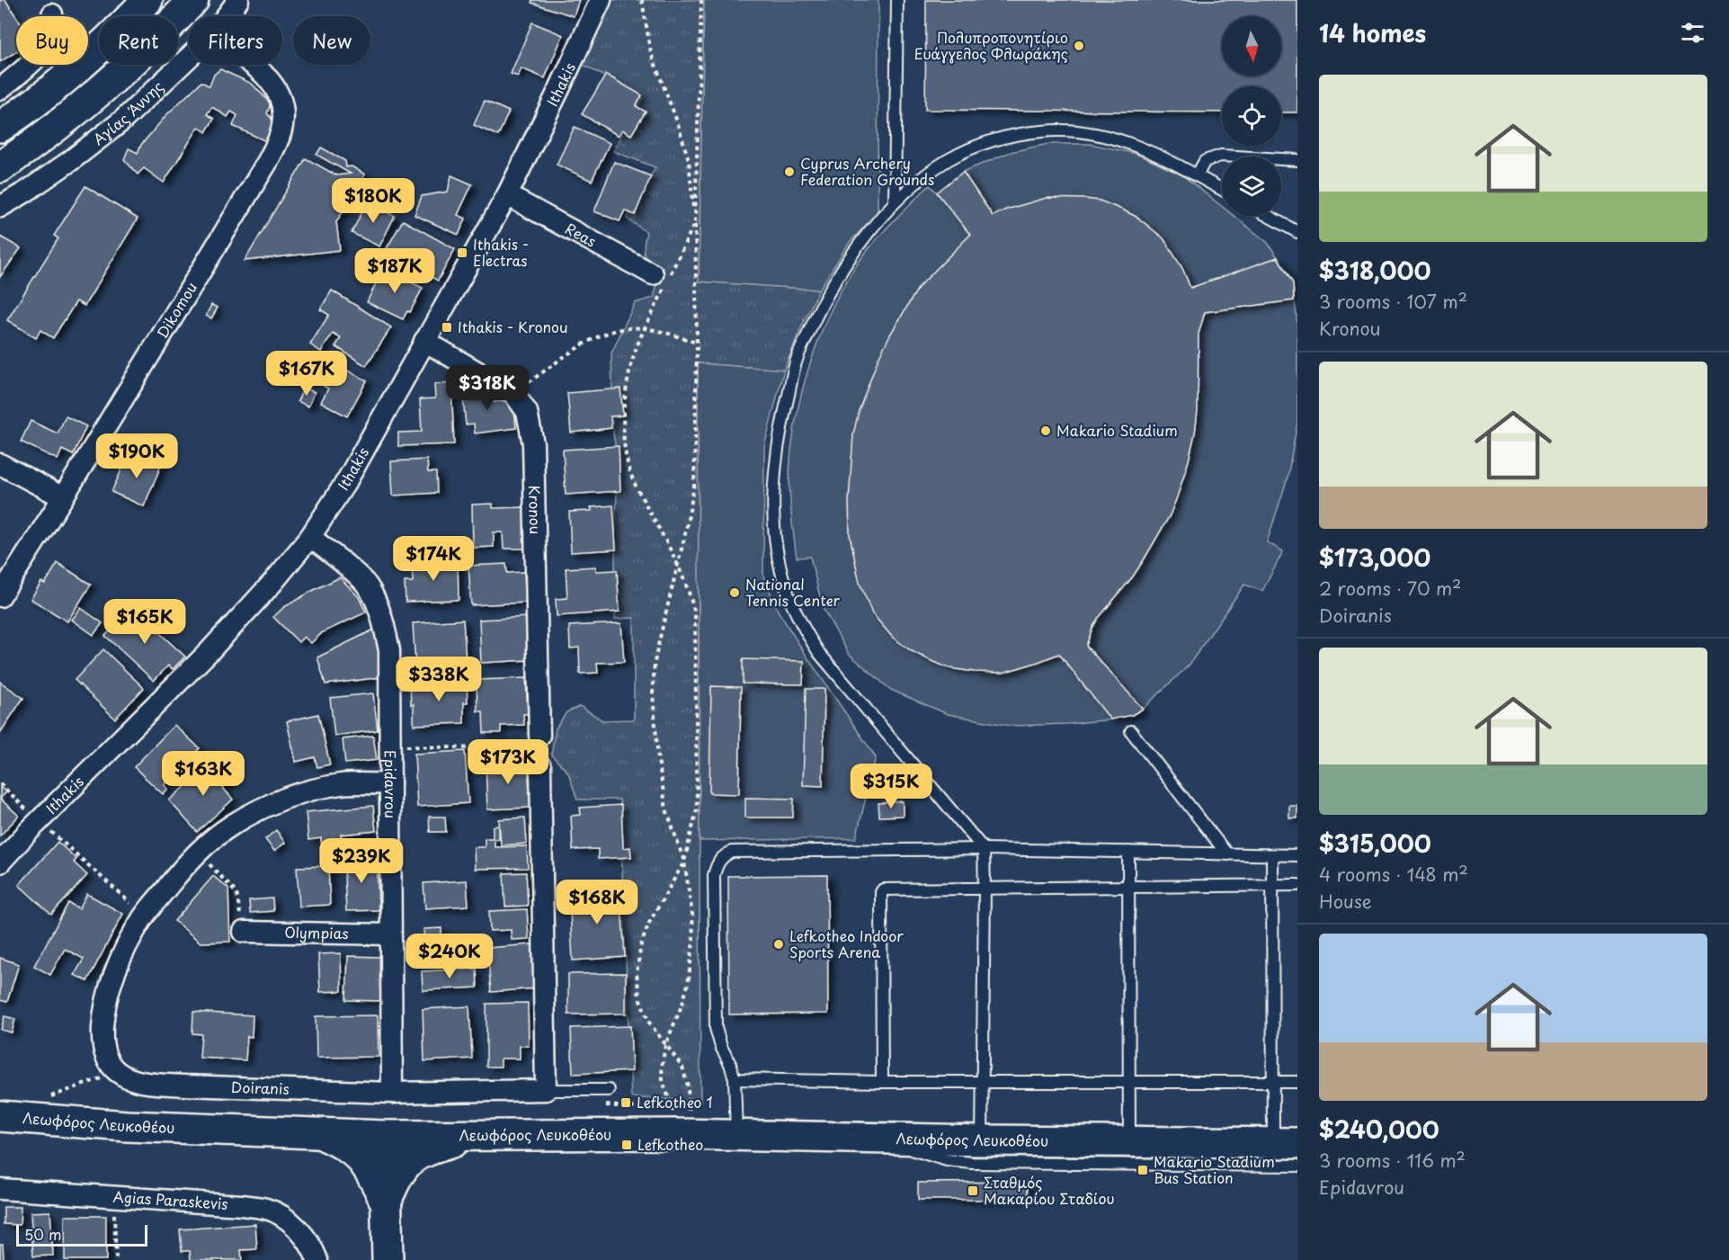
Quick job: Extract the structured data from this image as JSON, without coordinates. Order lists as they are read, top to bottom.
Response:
{
  "streets": {
    "main road": ["Λεωφόρος Λευκοθέου"],
    "street": [
      "Ithakis",
      "Αγίας Άννης",
      "Reas",
      "Dikomou",
      "Kronou",
      "Epidavrou",
      "Olympias",
      "Doiranis",
      "Agias Paraskevis"
    ]
  },
  "crossings": [
    ["Ithakis", "Reas"],
    ["Ithakis", "Kronou"],
    ["Ithakis", "Epidavrou"],
    ["Epidavrou", "Olympias"],
    ["Epidavrou", "Doiranis"]
  ],
  "places": {
    "other": [
      "Πολυπροπονητίριο Ευάγγελος Φλωράκης",
      "Cyprus Archery Federation Grounds",
      "Makario Stadium",
      "National Tennis Center",
      "Lefkotheo Indoor Sports Arena"
    ],
    "transit": [
      "Ithakis - Electras",
      "Ithakis - Kronou",
      "Lefkotheo 1",
      "Lefkotheo",
      "Makario Stadium Bus Station",
      "Σταθμός Μακαρίου Σταδίου"
    ]
  },
  "scale_bar": "50 m",
  "north": "bottom",
  "page": {
    "heading": "14 homes",
    "chip": [
      "Buy",
      "Rent",
      "Filters",
      "New"
    ],
    "list": [
      {
        "name": "$318,000",
        "note": "3 rooms · 107 m² · Kronou"
      },
      {
        "name": "$173,000",
        "note": "2 rooms · 70 m² · Doiranis"
      },
      {
        "name": "$315,000",
        "note": "4 rooms · 148 m² · House"
      },
      {
        "name": "$240,000",
        "note": "3 rooms · 116 m² · Epidavrou"
      }
    ],
    "price": [
      "$180K",
      "$187K",
      "$167K",
      "$318K",
      "$190K",
      "$174K",
      "$165K",
      "$338K",
      "$173K",
      "$163K",
      "$315K",
      "$239K",
      "$168K",
      "$240K"
    ],
    "scale": "50 m"
  }
}
